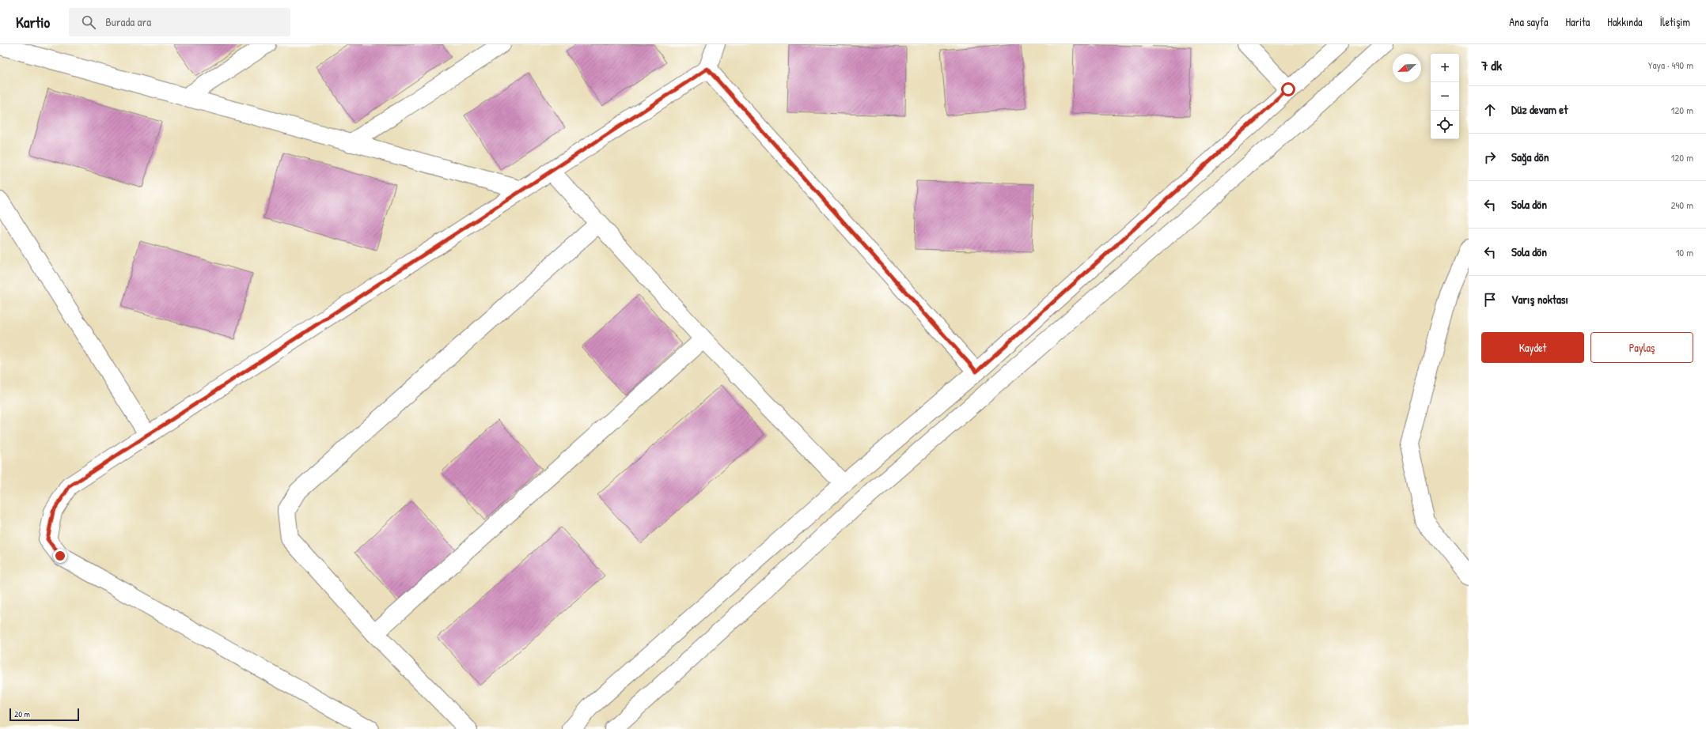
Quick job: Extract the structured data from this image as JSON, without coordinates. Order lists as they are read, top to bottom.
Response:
{
  "scale_bar": "20 m",
  "north": "bottom left",
  "page": {
    "header": "Kartio",
    "search": "Burada ara",
    "nav": [
      "Ana sayfa",
      "Harita",
      "Hakkında",
      "İletişim"
    ],
    "heading": ["7 dk", "Yaya · 490 m"],
    "map_buttons": ["+", "−"],
    "list": [
      ["Düz devam et", "120 m"],
      ["Sağa dön", "120 m"],
      ["Sola dön", "240 m"],
      ["Sola dön", "10 m"],
      "Varış noktası"
    ],
    "buttons": ["Kaydet", "Paylaş"],
    "scale": "20 m"
  }
}
